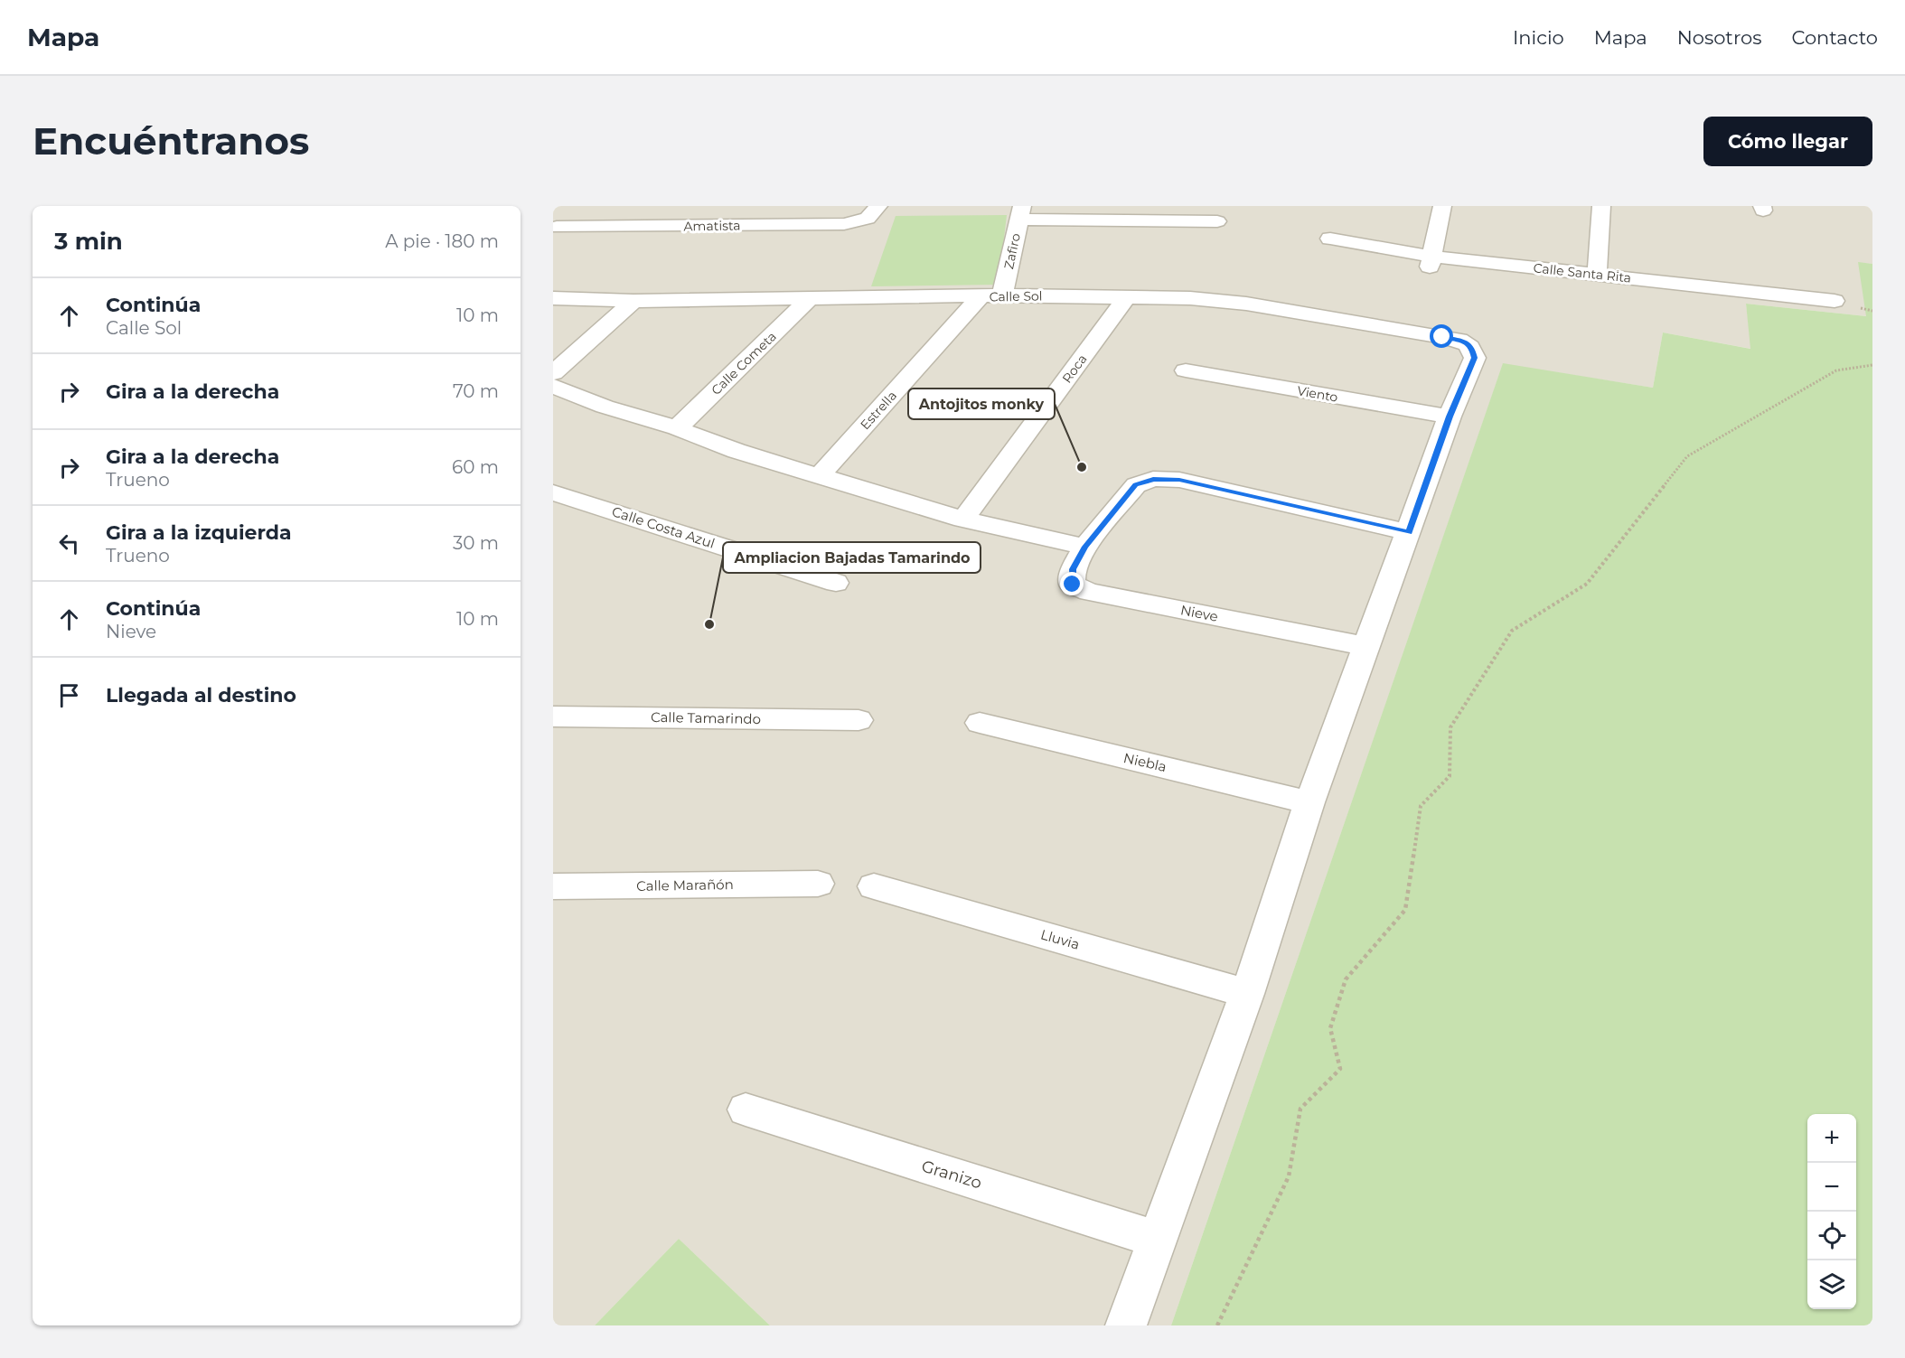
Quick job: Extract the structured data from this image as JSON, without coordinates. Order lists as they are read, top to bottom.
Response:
{
  "streets": {
    "street": [
      "Amatista",
      "Zafiro",
      "Calle Santa Rita",
      "Calle Sol",
      "Calle Cometa",
      "Roca",
      "Viento",
      "Estrella",
      "Calle Costa Azul",
      "Nieve",
      "Calle Tamarindo",
      "Niebla",
      "Calle Marañón",
      "Lluvia",
      "Granizo"
    ]
  },
  "crossings": [
    ["Zafiro", "Calle Sol"],
    ["Calle Sol", "Calle Cometa"],
    ["Calle Sol", "Roca"],
    ["Calle Sol", "Viento"],
    ["Calle Sol", "Estrella"]
  ],
  "places": ["Antojitos monky", "Ampliacion Bajadas Tamarindo"],
  "page": {
    "header": "Mapa",
    "nav": [
      "Inicio",
      "Mapa",
      "Nosotros",
      "Contacto"
    ],
    "buttons": "Cómo llegar",
    "title": "Encuéntranos",
    "heading": ["3 min", "A pie · 180 m"],
    "list": [
      ["Continúa", "Calle Sol", "10 m"],
      ["Gira a la derecha", "70 m"],
      ["Gira a la derecha", "Trueno", "60 m"],
      ["Gira a la izquierda", "Trueno", "30 m"],
      ["Continúa", "Nieve", "10 m"],
      "Llegada al destino"
    ],
    "map_buttons": ["+", "−"]
  }
}
